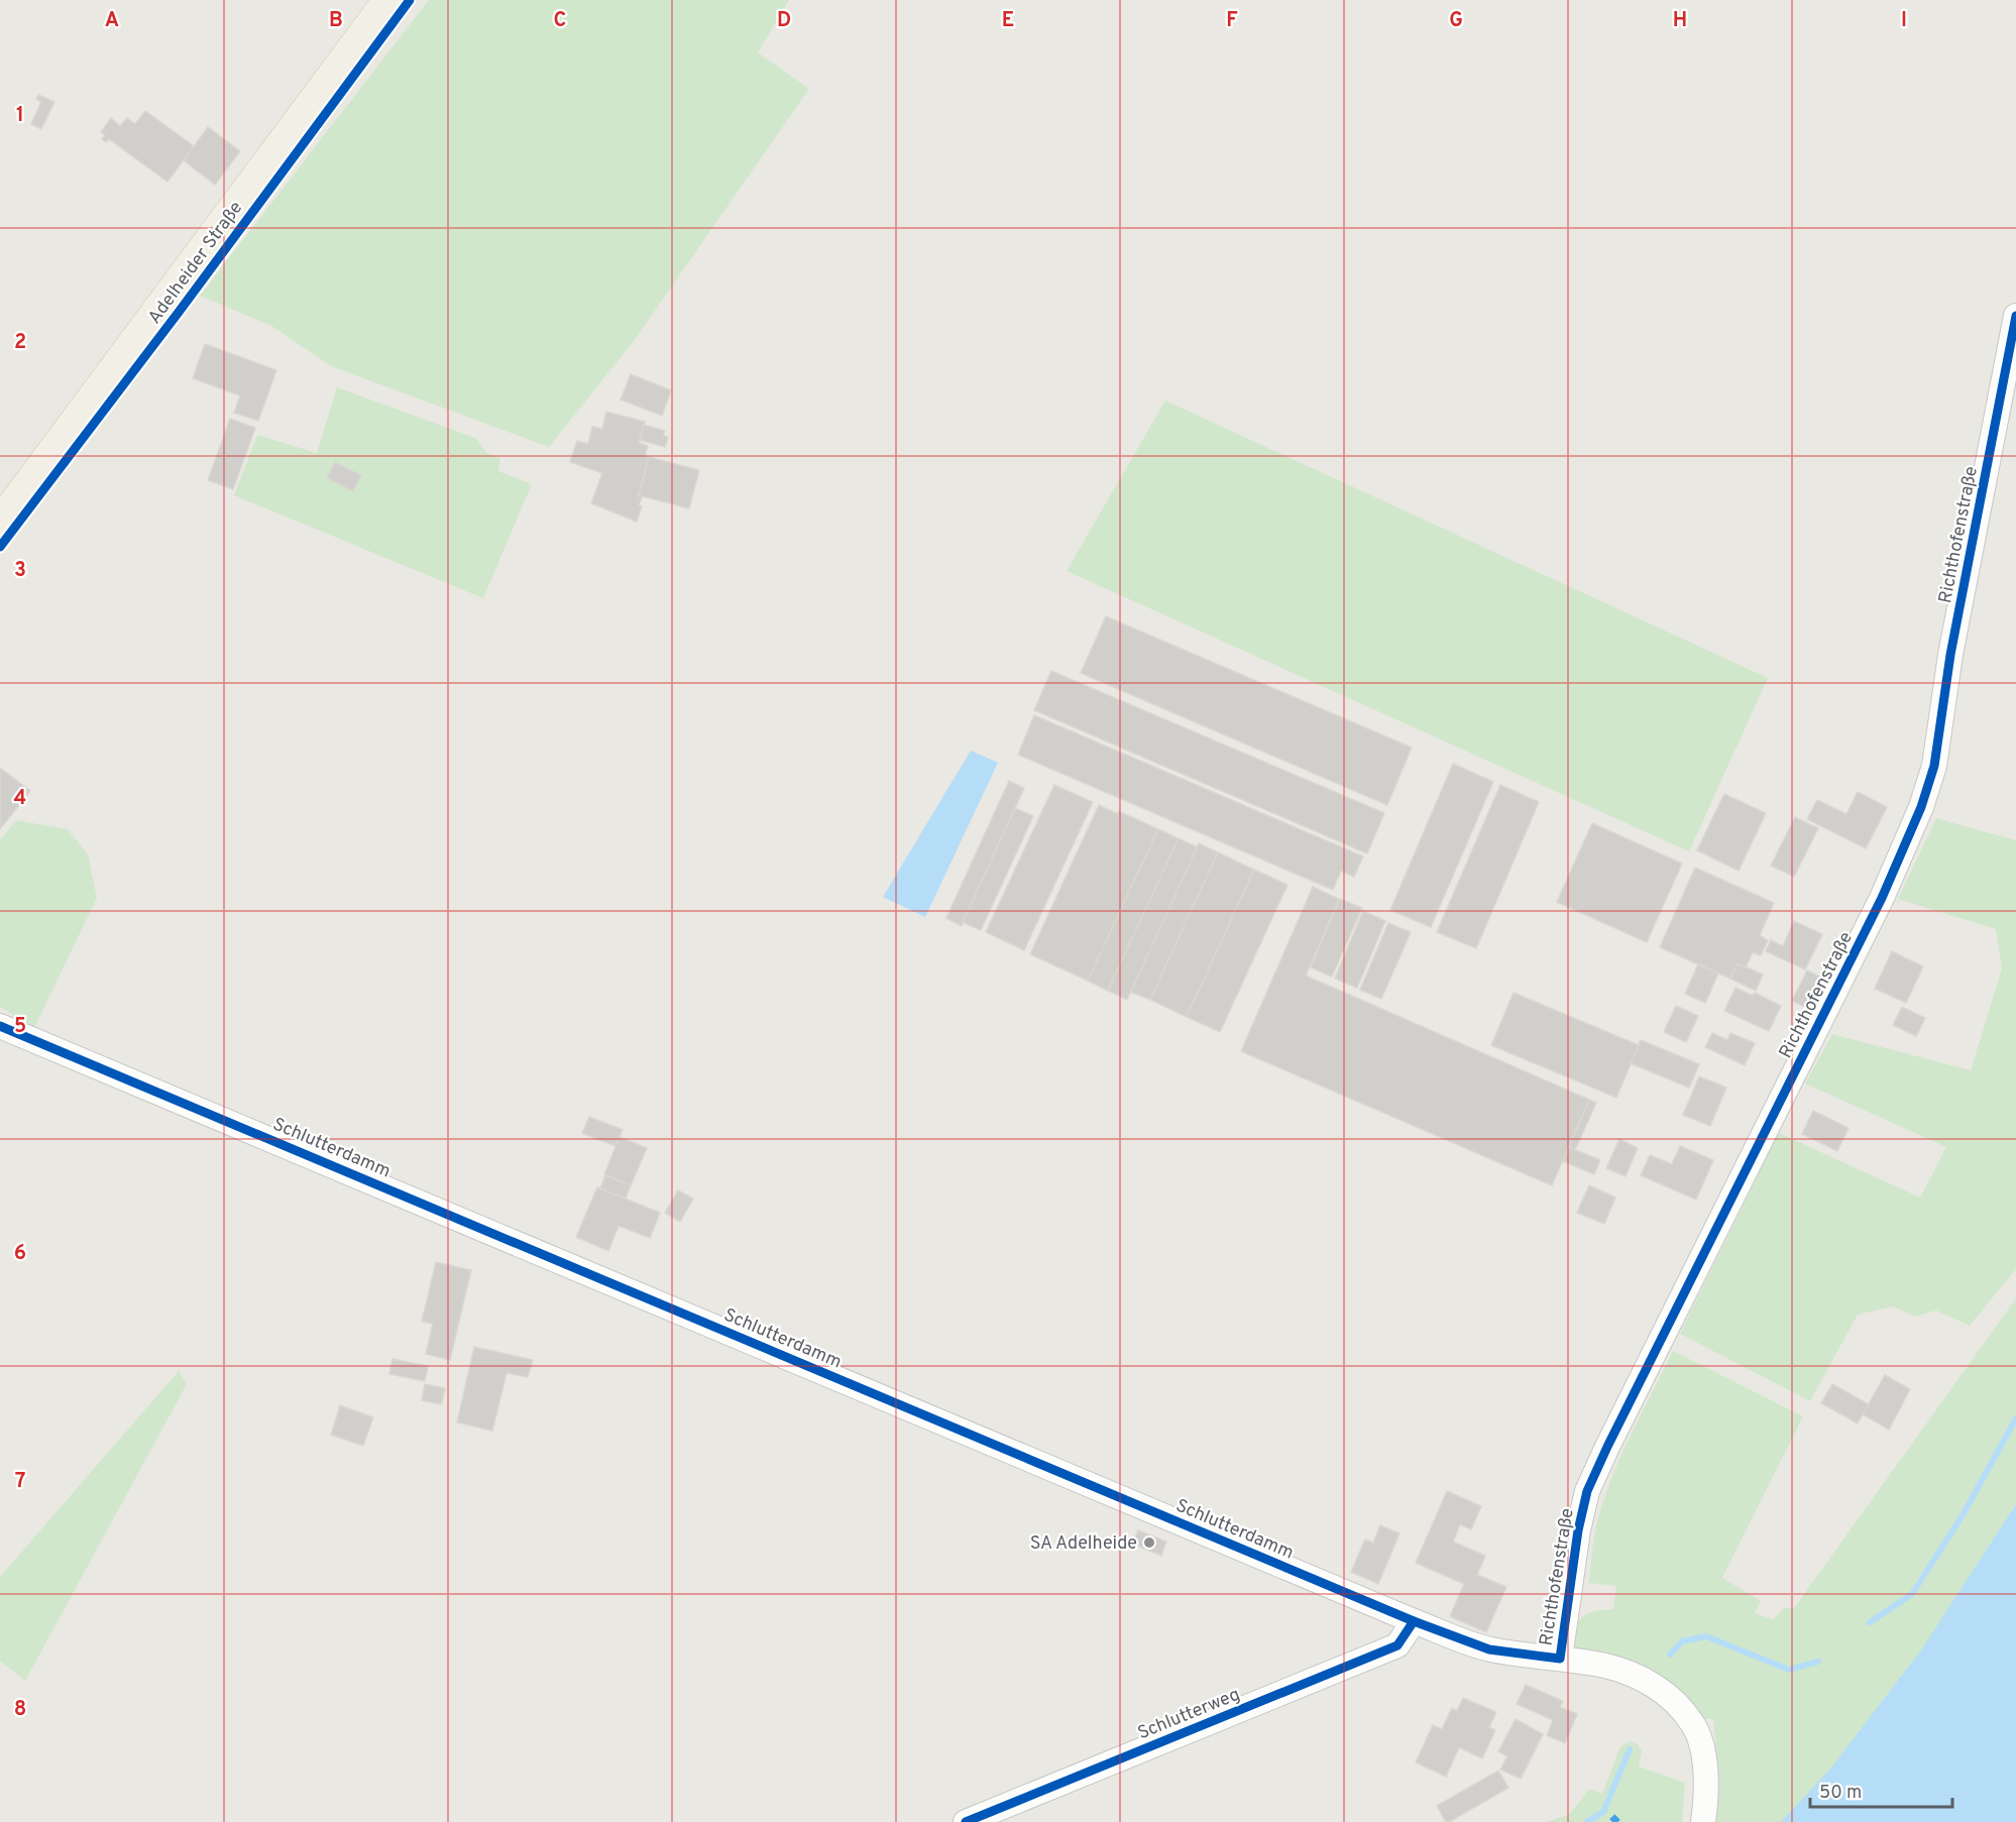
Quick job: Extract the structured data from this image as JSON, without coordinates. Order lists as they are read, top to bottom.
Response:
{
  "streets": {
    "main road": ["Adelheider Straße"],
    "street": ["Richthofenstraße", "Schlutterdamm", "Schlutterweg"]
  },
  "crossings": [
    ["Richthofenstraße", "Schlutterdamm"],
    ["Schlutterdamm", "Schlutterweg"]
  ],
  "places": ["SA Adelheide"],
  "scale_bar": "50 m",
  "grid": {
    "columns": [
      "A",
      "B",
      "C",
      "D",
      "E",
      "F",
      "G",
      "H",
      "I"
    ],
    "rows": [
      "1",
      "2",
      "3",
      "4",
      "5",
      "6",
      "7",
      "8"
    ]
  }
}
